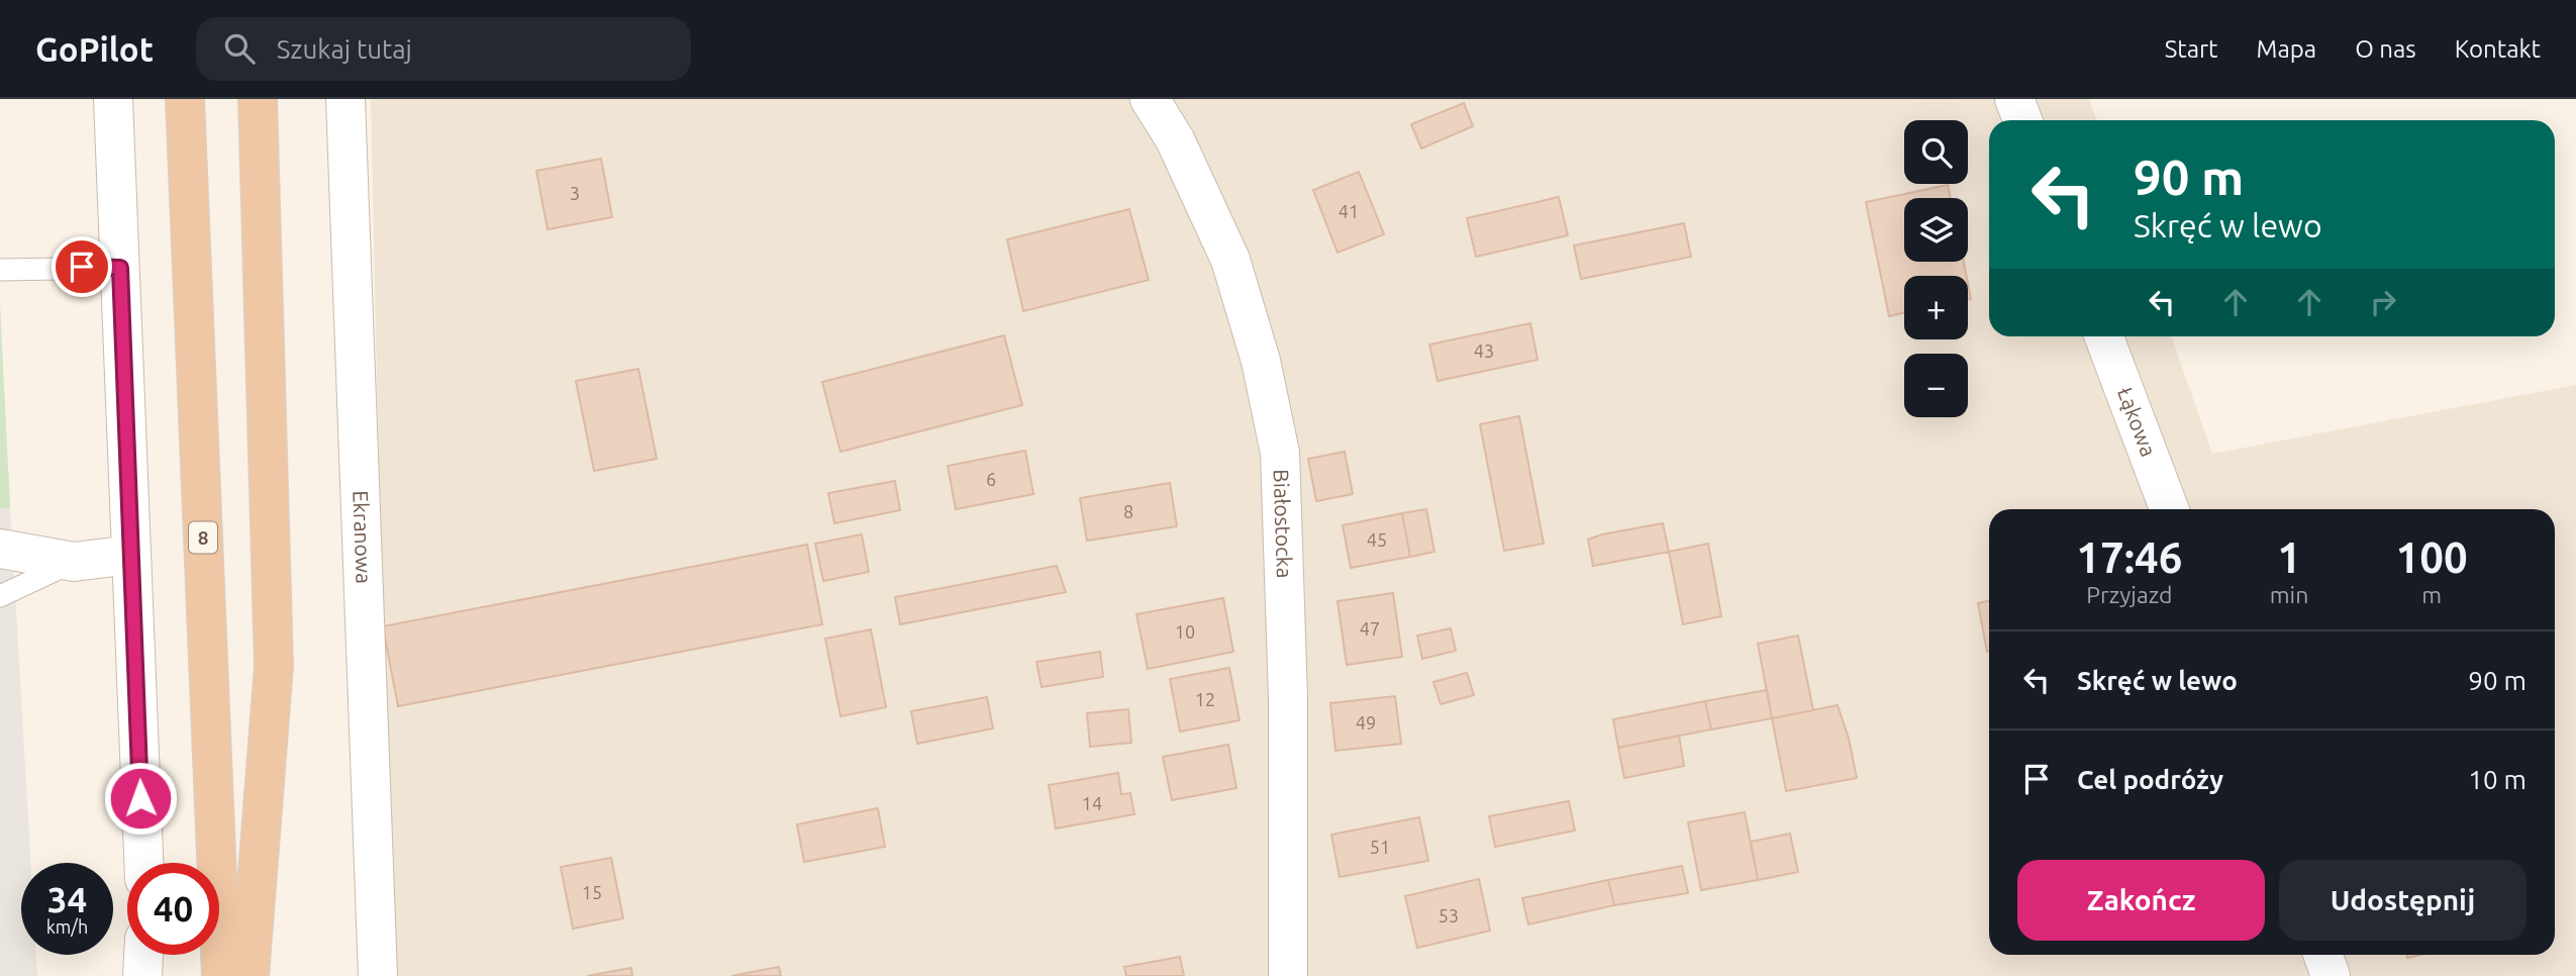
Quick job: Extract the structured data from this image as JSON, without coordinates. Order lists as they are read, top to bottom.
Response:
{
  "streets": {
    "highway": ["8"],
    "street": ["Łąkowa", "Białostocka", "Ekranowa"]
  },
  "house_numbers": [
    "3",
    "41",
    "43",
    "6",
    "8",
    "45",
    "47",
    "10",
    "12",
    "49",
    "14",
    "51",
    "15",
    "53"
  ],
  "page": {
    "header": "GoPilot",
    "search": "Szukaj tutaj",
    "nav": [
      "Start",
      "Mapa",
      "O nas",
      "Kontakt"
    ],
    "map_buttons": ["+", "−"],
    "turn": ["90 m", "Skręć w lewo"],
    "eta": [
      "17:46",
      "Przyjazd",
      "1",
      "min",
      "100",
      "m"
    ],
    "list": [
      {
        "name": "Skręć w lewo",
        "value": "90 m"
      },
      {
        "name": "Cel podróży",
        "value": "10 m"
      }
    ],
    "buttons": ["Zakończ", "Udostępnij"],
    "speed": "34 km/h",
    "limit": "40"
  }
}
